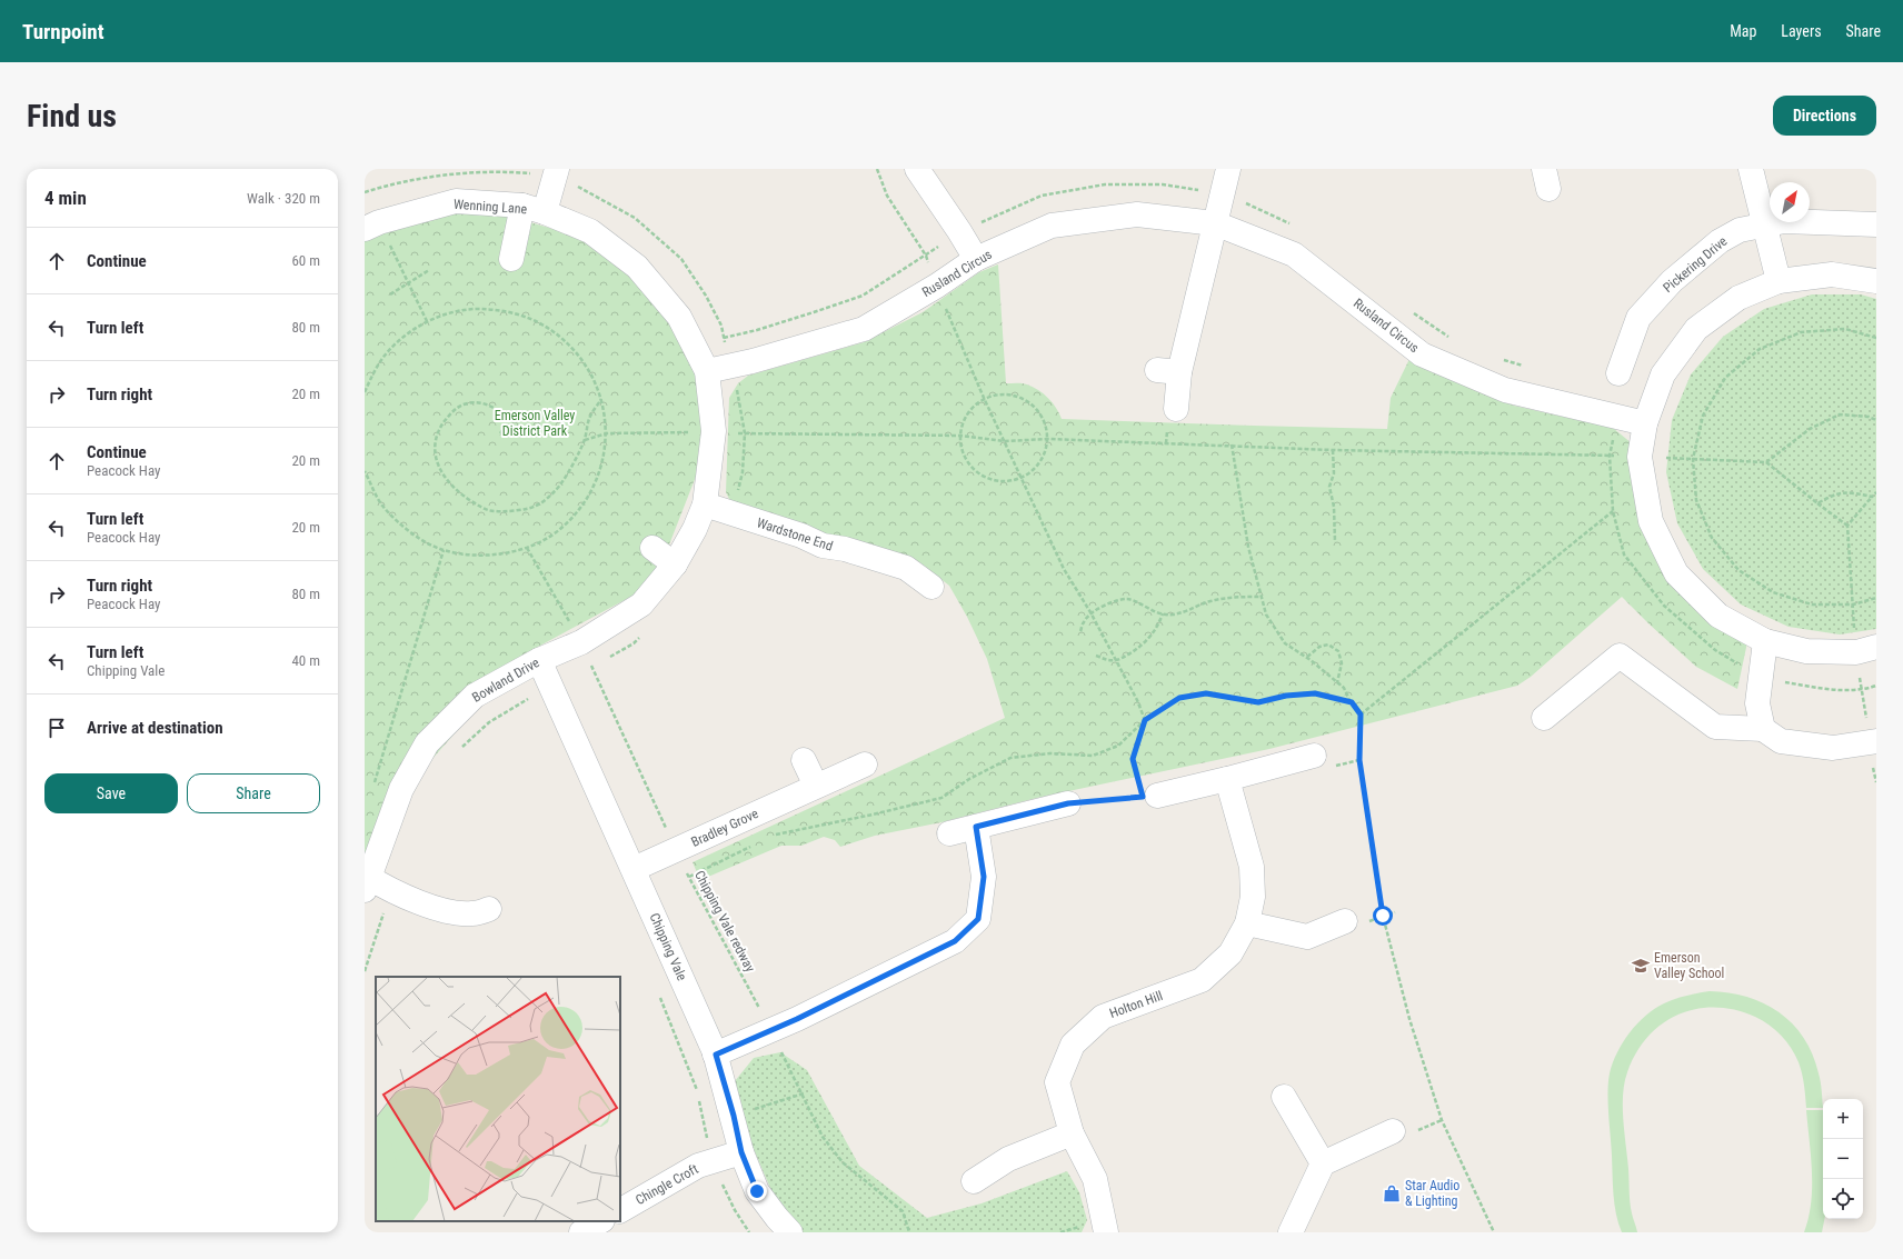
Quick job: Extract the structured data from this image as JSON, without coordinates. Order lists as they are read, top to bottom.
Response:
{
  "streets": {
    "street": [
      "Wenning Lane",
      "Pickering Drive",
      "Rusland Circus",
      "Wardstone End",
      "Bowland Drive",
      "Bradley Grove",
      "Chipping Vale",
      "Holton Hill",
      "Chingle Croft"
    ],
    "path": ["Chipping Vale redway"]
  },
  "crossings": [
    ["Wenning Lane", "Rusland Circus"],
    ["Wenning Lane", "Bowland Drive"],
    ["Rusland Circus", "Bowland Drive"],
    ["Wardstone End", "Bowland Drive"],
    ["Bowland Drive", "Chipping Vale redway"],
    ["Bowland Drive", "Chipping Vale"],
    ["Bradley Grove", "Chipping Vale redway"],
    ["Bradley Grove", "Chipping Vale"],
    ["Chipping Vale", "Chingle Croft"]
  ],
  "parks": ["Emerson Valley District Park"],
  "places": {
    "school or university": ["Emerson Valley School"],
    "shop": ["Star Audio & Lighting"]
  },
  "north": "top right",
  "page": {
    "header": "Turnpoint",
    "nav": ["Map", "Layers", "Share"],
    "buttons": [
      "Directions",
      ["Save", "Share"]
    ],
    "title": "Find us",
    "heading": ["4 min", "Walk · 320 m"],
    "list": [
      ["Continue", "60 m"],
      ["Turn left", "80 m"],
      ["Turn right", "20 m"],
      ["Continue", "Peacock Hay", "20 m"],
      ["Turn left", "Peacock Hay", "20 m"],
      ["Turn right", "Peacock Hay", "80 m"],
      ["Turn left", "Chipping Vale", "40 m"],
      "Arrive at destination"
    ],
    "map_buttons": ["+", "−"]
  }
}
